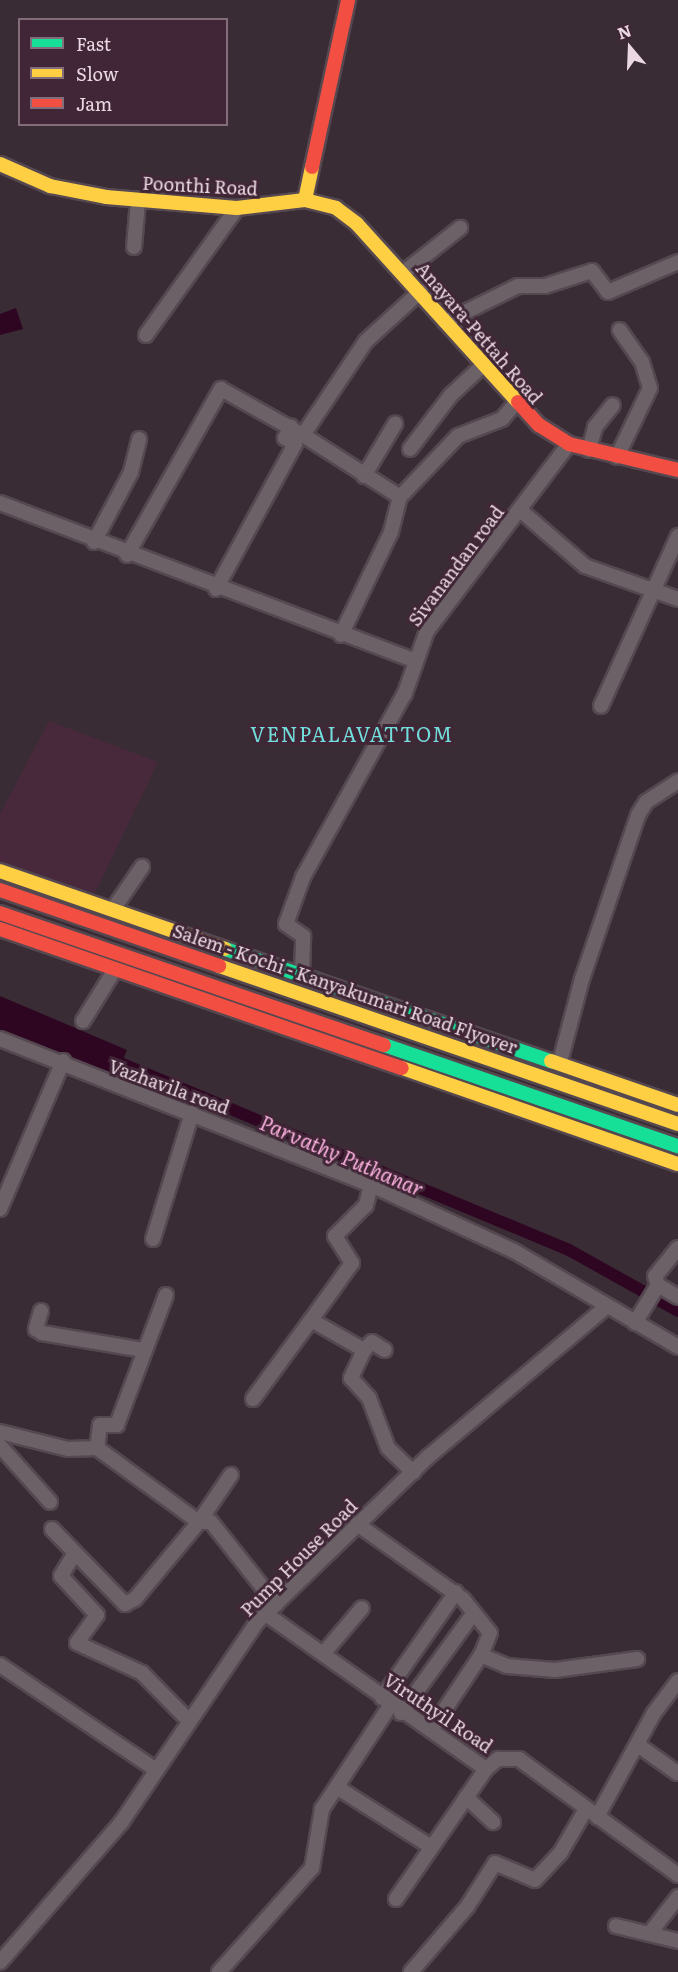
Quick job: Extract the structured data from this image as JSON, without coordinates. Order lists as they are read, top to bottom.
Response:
{
  "streets": {
    "main road": ["Poonthi Road", "Anayara-Pettah Road", "Salem - Kochi - Kanyakumari Road Flyover"],
    "street": [
      "Sivanandan road",
      "Vazhavila road",
      "Pump House Road",
      "Viruthyil Road"
    ]
  },
  "crossings": [
    ["Poonthi Road", "Anayara-Pettah Road"],
    ["Anayara-Pettah Road", "Sivanandan road"],
    ["Vazhavila road", "Pump House Road"],
    ["Pump House Road", "Viruthyil Road"]
  ],
  "districts": ["VENPALAVATTOM"],
  "water": ["Parvathy Puthanar"],
  "legend": ["Fast", "Slow", "Jam"],
  "north": "top"
}
